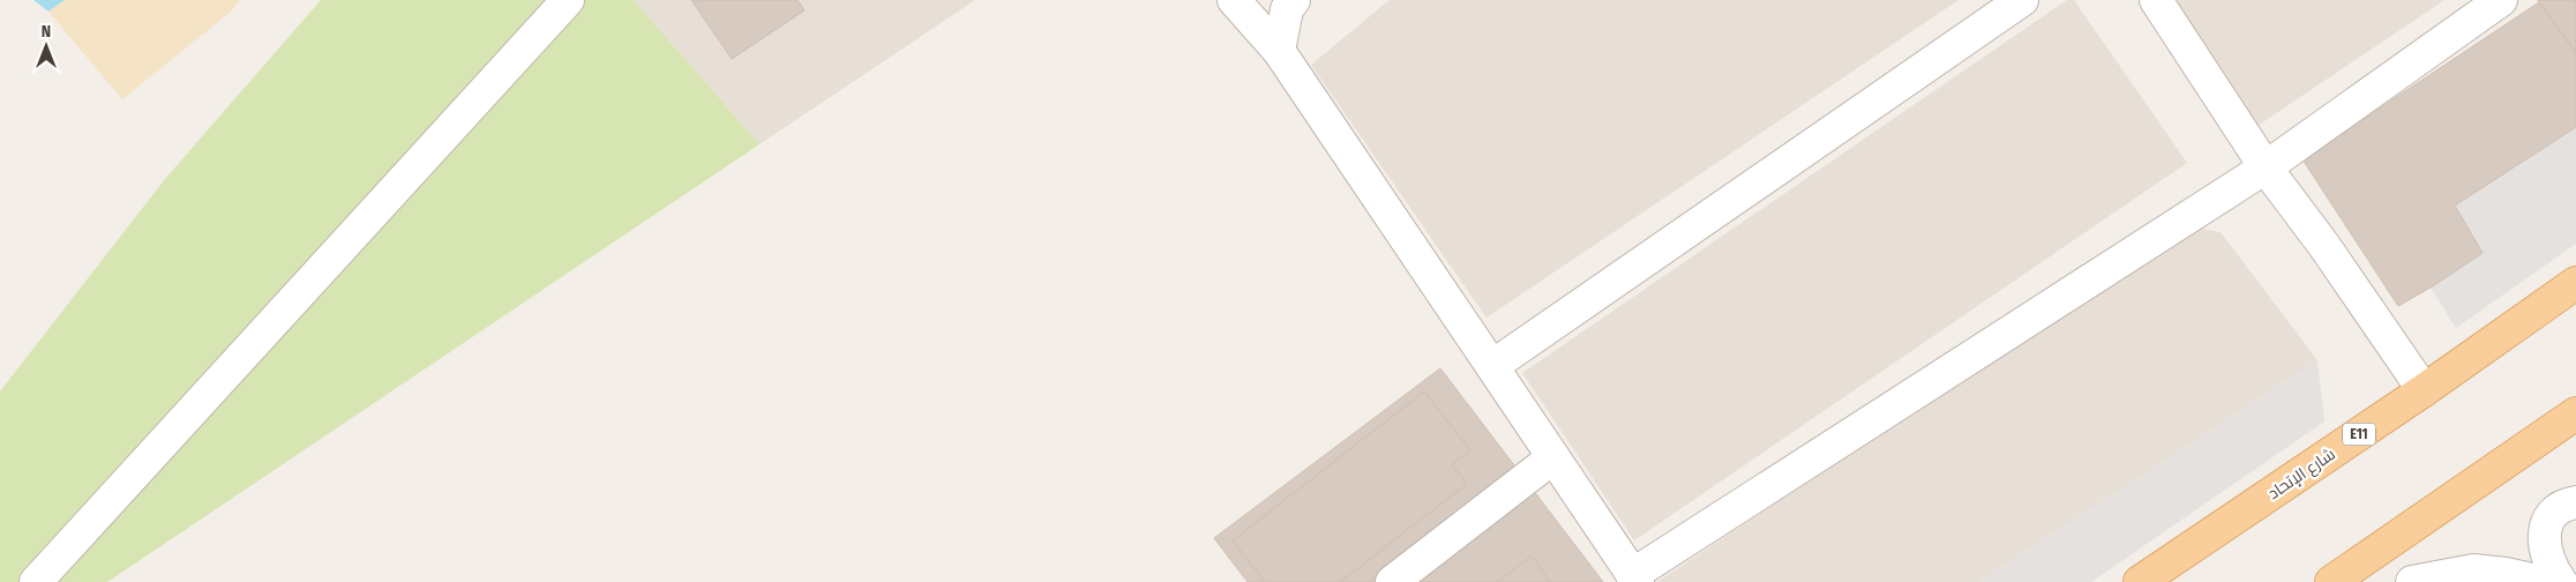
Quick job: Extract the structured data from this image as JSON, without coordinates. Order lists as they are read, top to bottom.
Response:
{
  "streets": {
    "main road": ["E11", "شارع الإتحاد"]
  },
  "north": "top"
}
